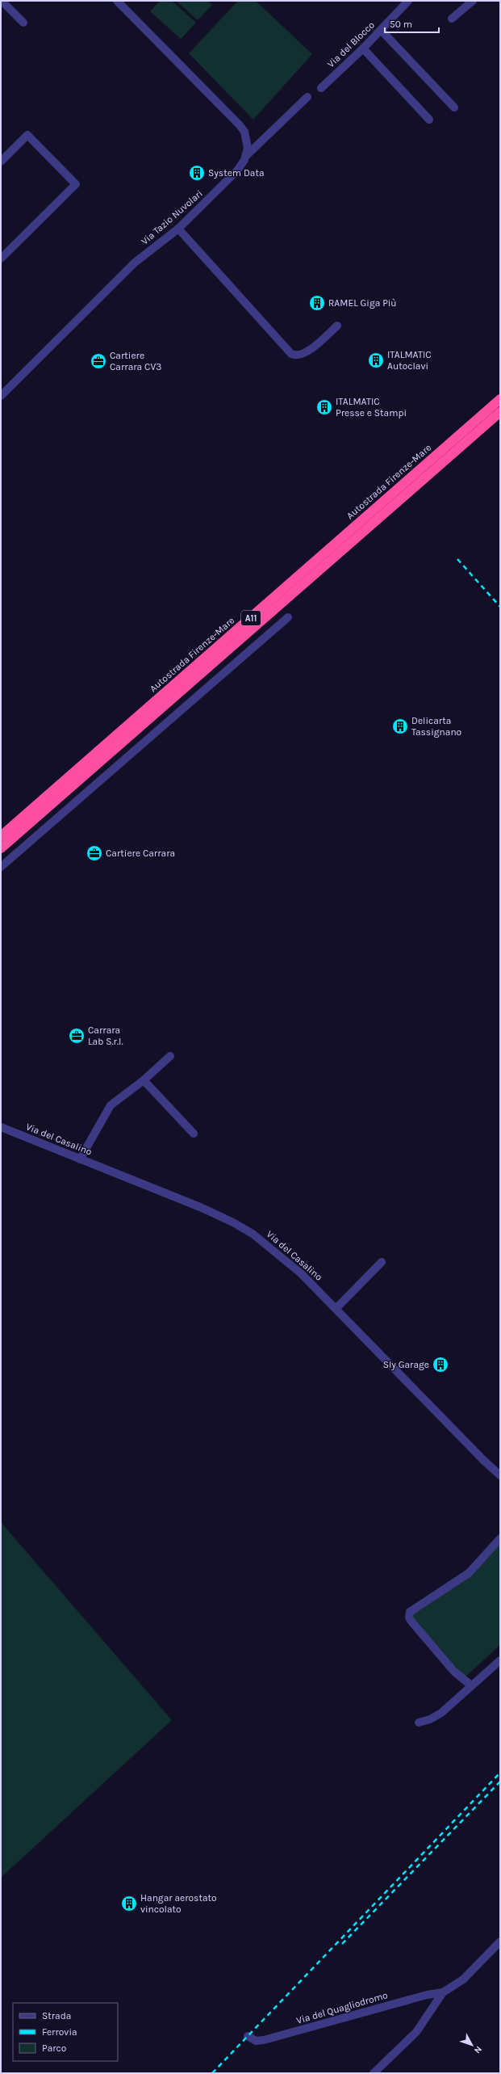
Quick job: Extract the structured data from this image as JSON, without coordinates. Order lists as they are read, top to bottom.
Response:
{
  "streets": {
    "highway": ["Autostrada Firenze-Mare", "A11"],
    "street": [
      "Via del Blocco",
      "Via Tazio Nuvolari",
      "Via del Casalino",
      "Via del Quagliodromo"
    ]
  },
  "places": {
    "building": [
      "System Data",
      "RAMEL Giga Più",
      "ITALMATIC Autoclavi",
      "ITALMATIC Presse e Stampi",
      "Delicarta Tassignano",
      "Sly Garage",
      "Hangar aerostato vincolato"
    ],
    "office": ["Cartiere Carrara CV3", "Cartiere Carrara", "Carrara Lab S.r.l."]
  },
  "legend": ["Strada", "Ferrovia", "Parco"],
  "scale_bar": "50 m",
  "north": "bottom right"
}
